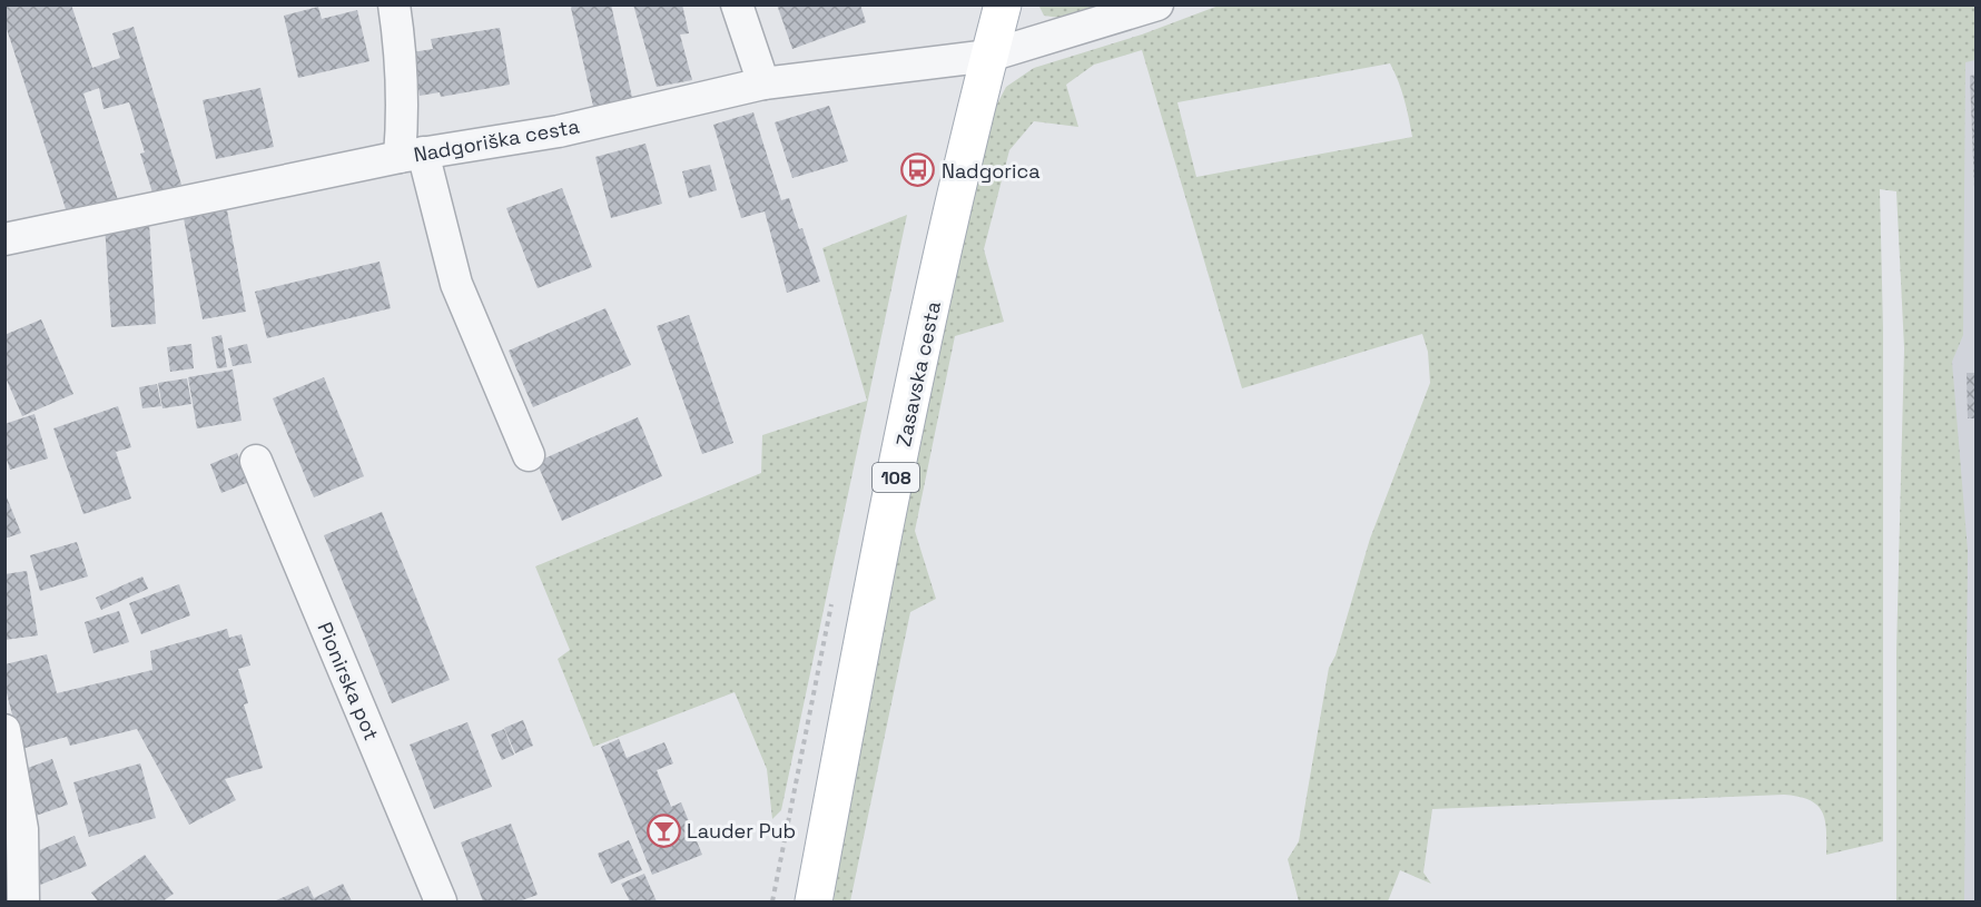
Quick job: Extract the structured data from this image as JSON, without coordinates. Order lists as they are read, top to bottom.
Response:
{
  "streets": {
    "main road": ["Zasavska cesta", "108"],
    "street": ["Nadgoriška cesta", "Pionirska pot"]
  },
  "crossings": [
    ["Nadgoriška cesta", "Zasavska cesta"]
  ],
  "places": {
    "bus stop": ["Nadgorica"],
    "bar": ["Lauder Pub"]
  }
}
